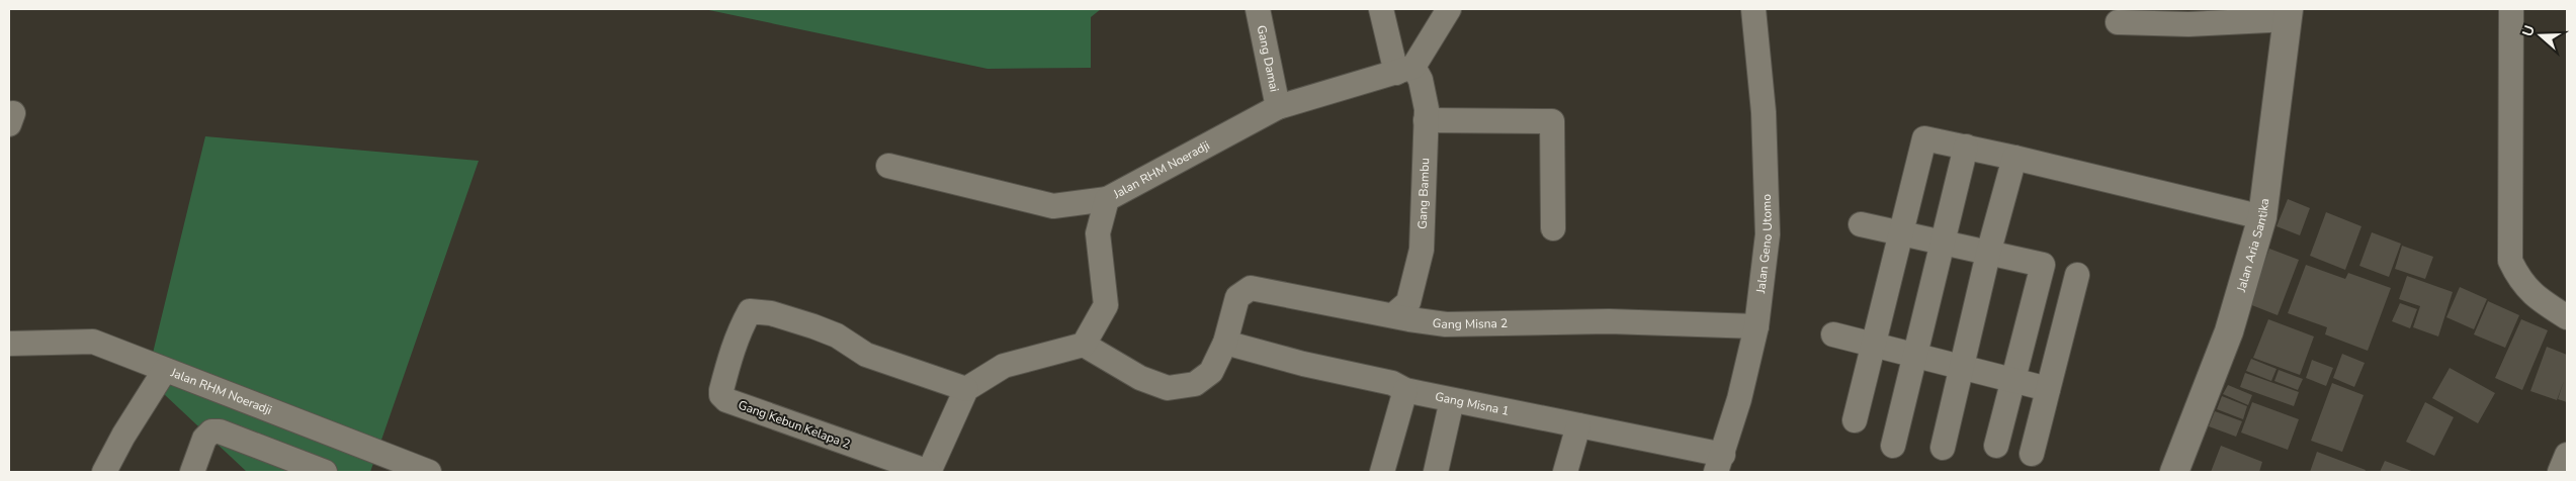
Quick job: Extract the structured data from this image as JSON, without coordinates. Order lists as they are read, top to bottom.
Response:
{
  "streets": {
    "street": [
      "Gang Damai",
      "Jalan RHM Noeradji",
      "Gang Bambu",
      "Jalan Geno Utomo",
      "Jalan Aria Santika",
      "Gang Misna 2",
      "Gang Misna 1",
      "Gang Kebun Kelapa 2"
    ]
  },
  "crossings": [
    ["Gang Damai", "Jalan RHM Noeradji"],
    ["Jalan RHM Noeradji", "Gang Bambu"],
    ["Jalan RHM Noeradji", "Gang Misna 2"],
    ["Gang Bambu", "Gang Misna 2"],
    ["Jalan Geno Utomo", "Gang Misna 2"],
    ["Jalan Geno Utomo", "Gang Misna 1"],
    ["Gang Misna 2", "Gang Misna 1"]
  ],
  "north": "left"
}
